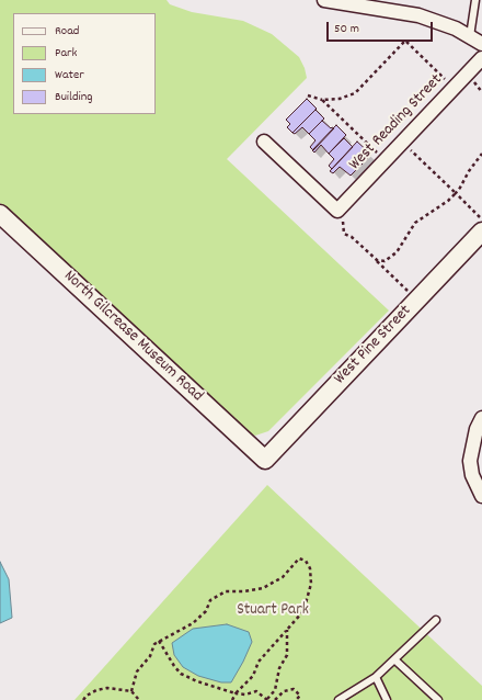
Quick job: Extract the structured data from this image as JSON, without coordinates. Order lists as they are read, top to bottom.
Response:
{
  "streets": {
    "street": ["West Reading Street", "North Gilcrease Museum Road", "West Pine Street"]
  },
  "crossings": [
    ["North Gilcrease Museum Road", "West Pine Street"]
  ],
  "parks": ["Stuart Park"],
  "legend": [
    "Road",
    "Park",
    "Water",
    "Building"
  ],
  "scale_bar": "50 m"
}
